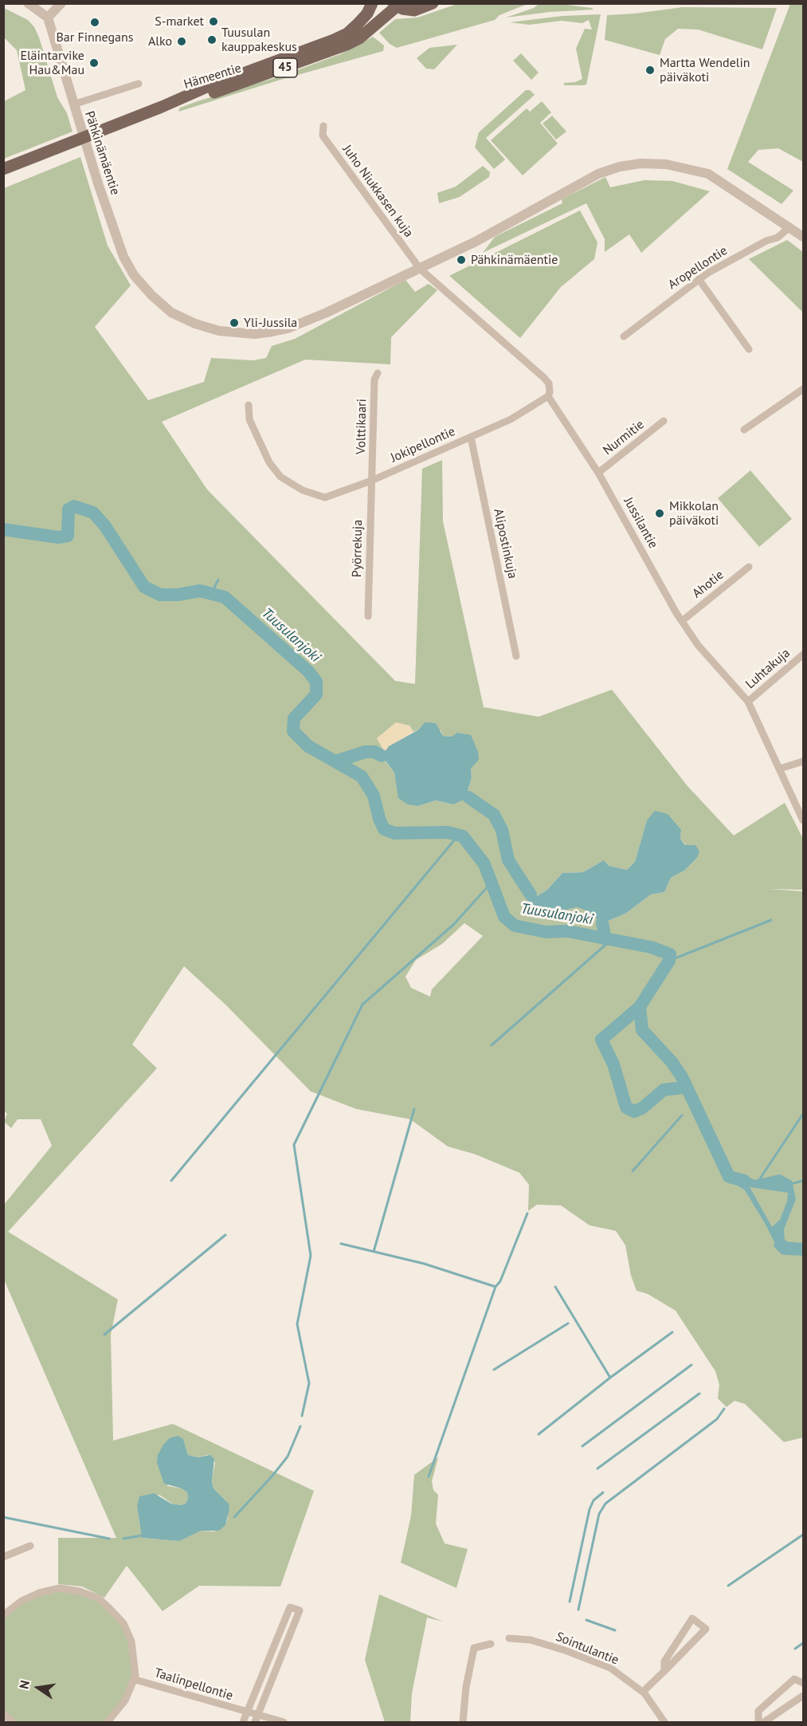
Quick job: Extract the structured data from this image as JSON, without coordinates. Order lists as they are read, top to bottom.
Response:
{
  "streets": {
    "main road": ["45", "Hämeentie"],
    "street": [
      "Pähkinämäentie",
      "Juho Niukkasen kuja",
      "Aropellontie",
      "Volttikaari",
      "Nurmitie",
      "Jokipellontie",
      "Jussilantie",
      "Alipostinkuja",
      "Pyörrekuja",
      "Ahotie",
      "Luhtakuja",
      "Sointulantie",
      "Taalinpellontie"
    ]
  },
  "crossings": [
    ["45", "Hämeentie"],
    ["Pähkinämäentie", "Juho Niukkasen kuja"],
    ["Pähkinämäentie", "Aropellontie"],
    ["Pähkinämäentie", "Jussilantie"],
    ["Juho Niukkasen kuja", "Jussilantie"],
    ["Volttikaari", "Jokipellontie"],
    ["Volttikaari", "Pyörrekuja"],
    ["Nurmitie", "Jussilantie"],
    ["Jokipellontie", "Jussilantie"],
    ["Jokipellontie", "Alipostinkuja"],
    ["Jokipellontie", "Pyörrekuja"],
    ["Jussilantie", "Ahotie"],
    ["Jussilantie", "Luhtakuja"]
  ],
  "water": ["Tuusulanjoki"],
  "places": [
    "S-market",
    "Bar Finnegans",
    "Tuusulan kauppakeskus",
    "Alko",
    "Eläintarvike Hau&Mau",
    "Martta Wendelin päiväkoti",
    "Pähkinämäentie",
    "Yli-Jussila",
    "Mikkolan päiväkoti"
  ],
  "north": "left"
}
